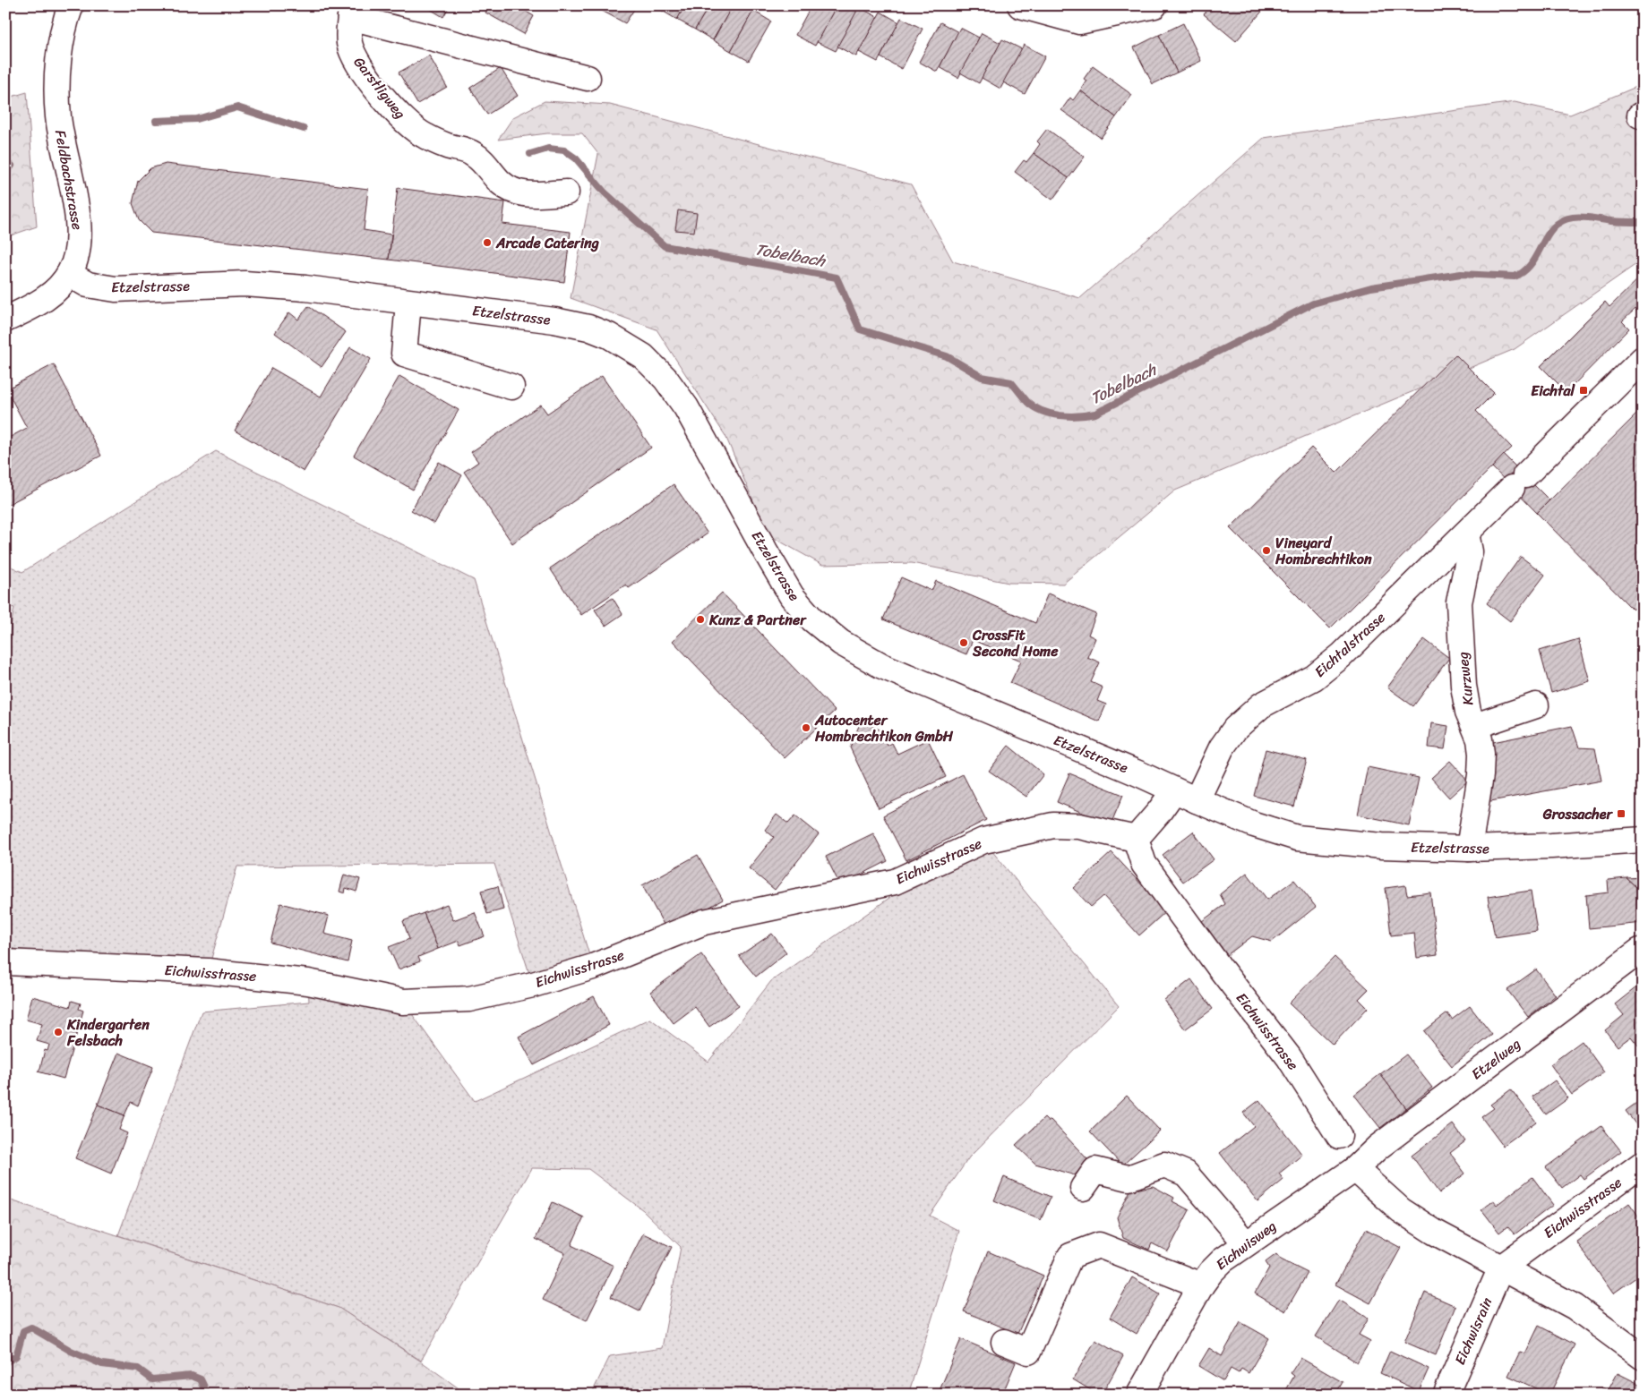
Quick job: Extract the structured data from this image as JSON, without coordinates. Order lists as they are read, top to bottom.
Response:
{
  "streets": {
    "street": [
      "Garstligweg",
      "Feldbachstrasse",
      "Etzelstrasse",
      "Eichtalstrasse",
      "Kurzweg",
      "Eichwisstrasse",
      "Etzelweg",
      "Eichwisweg",
      "Eichwisrain"
    ]
  },
  "crossings": [
    ["Feldbachstrasse", "Etzelstrasse"],
    ["Etzelstrasse", "Eichtalstrasse"],
    ["Etzelstrasse", "Kurzweg"],
    ["Eichtalstrasse", "Kurzweg"],
    ["Eichwisstrasse", "Eichwisrain"],
    ["Etzelweg", "Eichwisweg"]
  ],
  "water": ["Tobelbach"],
  "places": {
    "other": [
      "Arcade Catering",
      "Vineyard Hombrechtikon",
      "Kunz & Partner",
      "CrossFit Second Home",
      "Autocenter Hombrechtikon GmbH",
      "Kindergarten Felsbach"
    ],
    "transit": ["Eichtal", "Grossacher"]
  }
}
